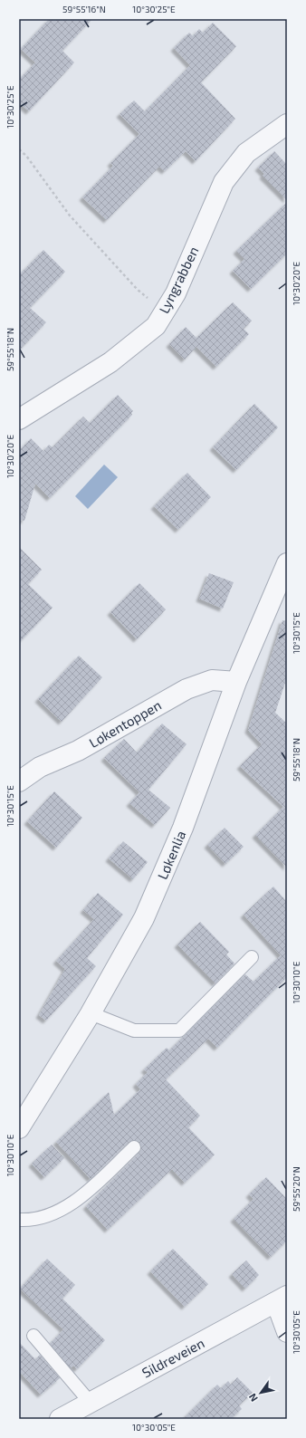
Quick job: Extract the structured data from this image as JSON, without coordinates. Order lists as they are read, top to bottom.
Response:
{
  "streets": {
    "street": [
      "Lyngrabben",
      "Løkentoppen",
      "Løkenlia",
      "Sildreveien"
    ]
  },
  "crossings": [
    ["Løkentoppen", "Løkenlia"]
  ],
  "north": "bottom left",
  "coordinates": [
    "59°55'16\"N",
    "10°30'25\"E",
    "10°30'20\"E",
    "59°55'18\"N",
    "10°30'15\"E",
    "10°30'10\"E",
    "59°55'20\"N",
    "10°30'05\"E"
  ]
}
